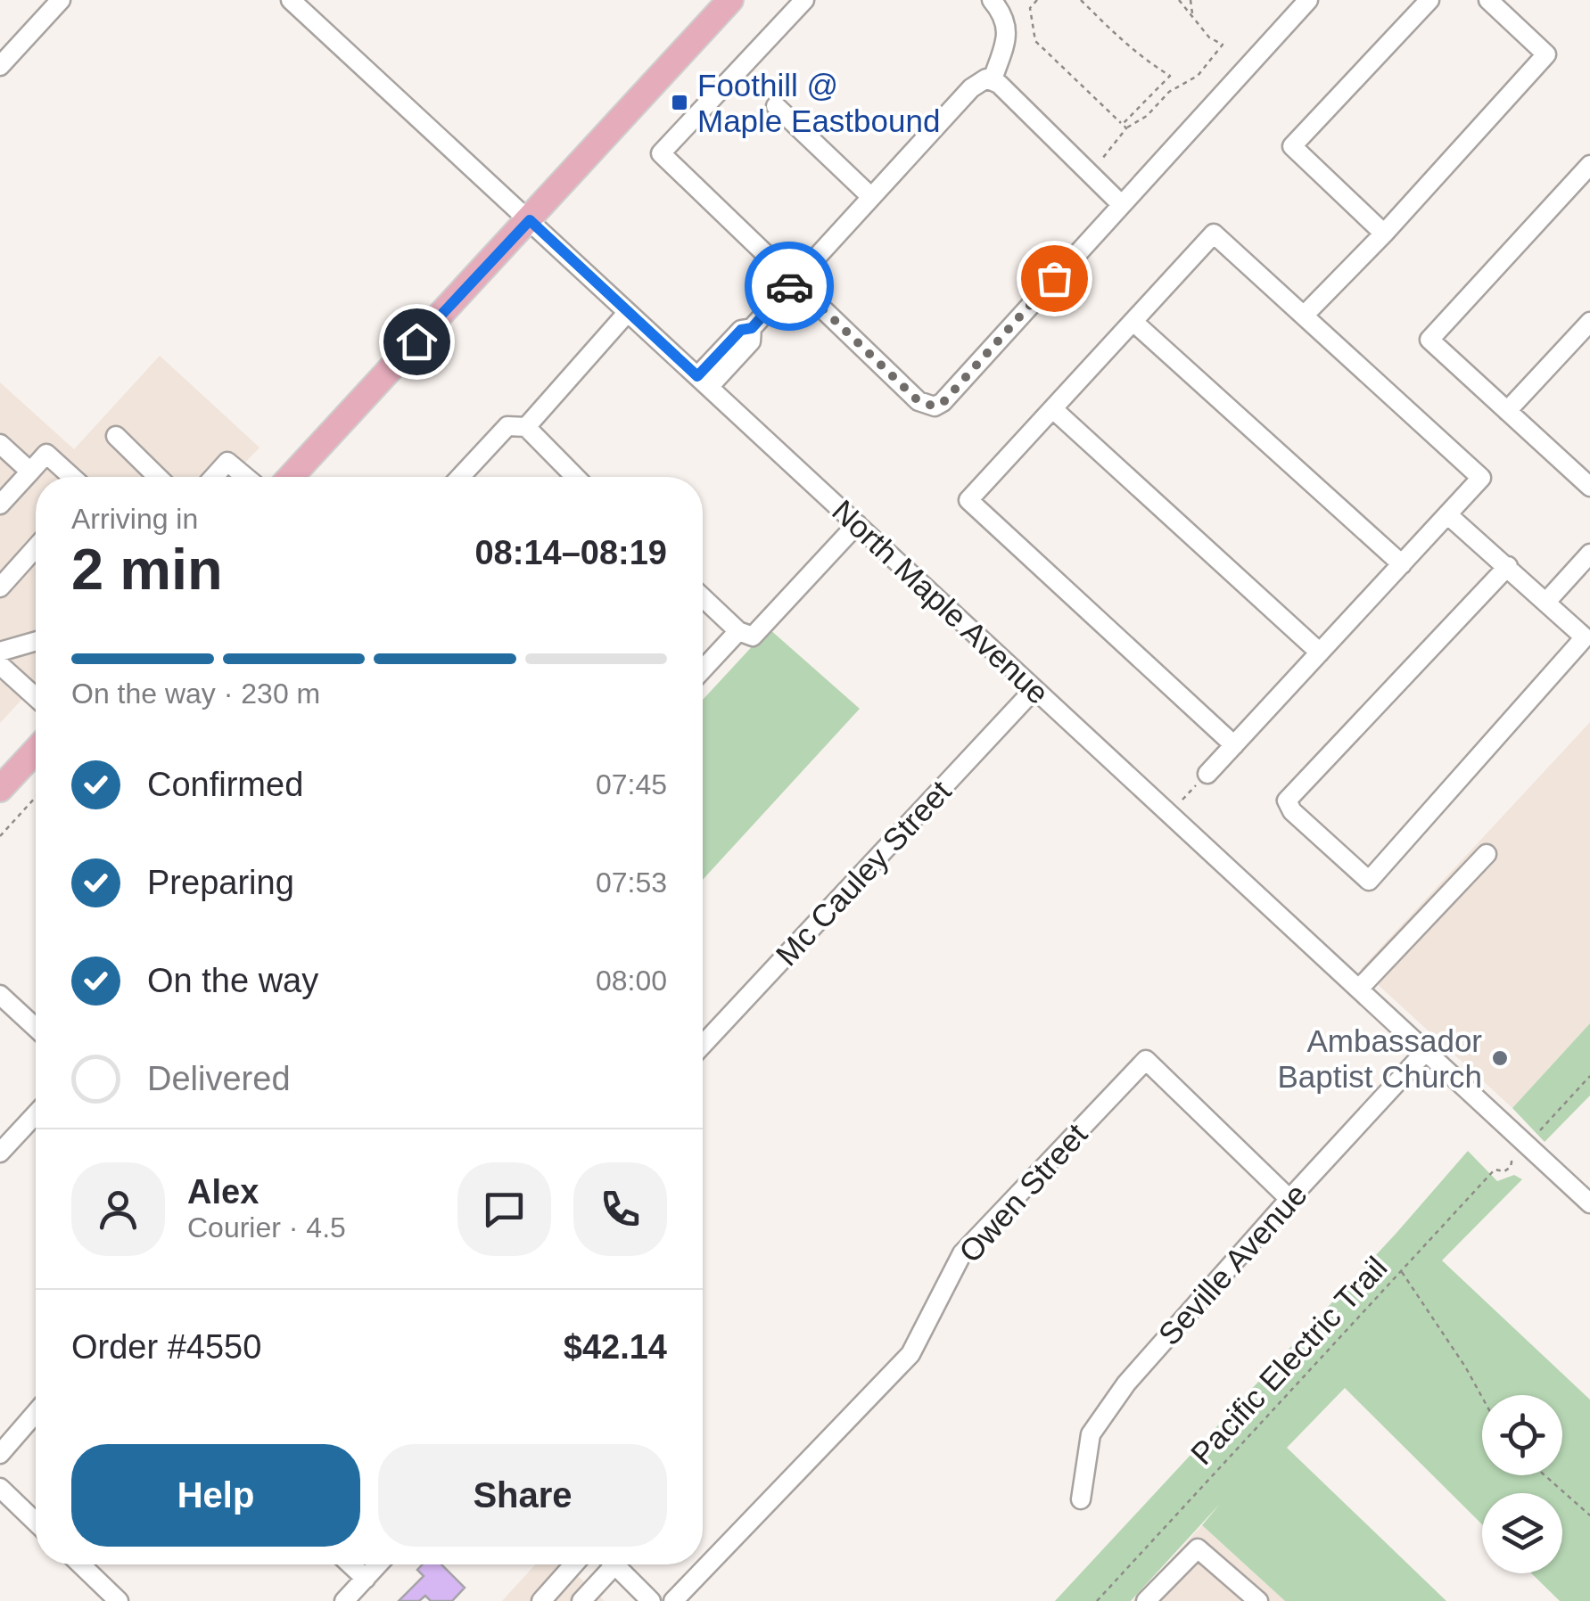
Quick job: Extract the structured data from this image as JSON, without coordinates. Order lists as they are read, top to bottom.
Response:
{
  "streets": {
    "street": [
      "North Maple Avenue",
      "Mc Cauley Street",
      "Owen Street",
      "Seville Avenue"
    ],
    "path": ["Pacific Electric Trail"]
  },
  "crossings": [
    ["North Maple Avenue", "Mc Cauley Street"],
    ["North Maple Avenue", "Seville Avenue"],
    ["Owen Street", "Seville Avenue"]
  ],
  "places": {
    "transit": ["Foothill @ Maple Eastbound"],
    "other": ["Ambassador Baptist Church"]
  },
  "page": {
    "heading": ["2 min", "Arriving in", "08:14–08:19"],
    "panel": [
      "Alex",
      "Courier · 4.5",
      "Order #4550",
      "$42.14"
    ],
    "bar": "On the way · 230 m",
    "list": [
      ["Confirmed", "07:45"],
      ["Preparing", "07:53"],
      ["On the way", "08:00"],
      "Delivered"
    ],
    "buttons": ["Help", "Share"]
  }
}
